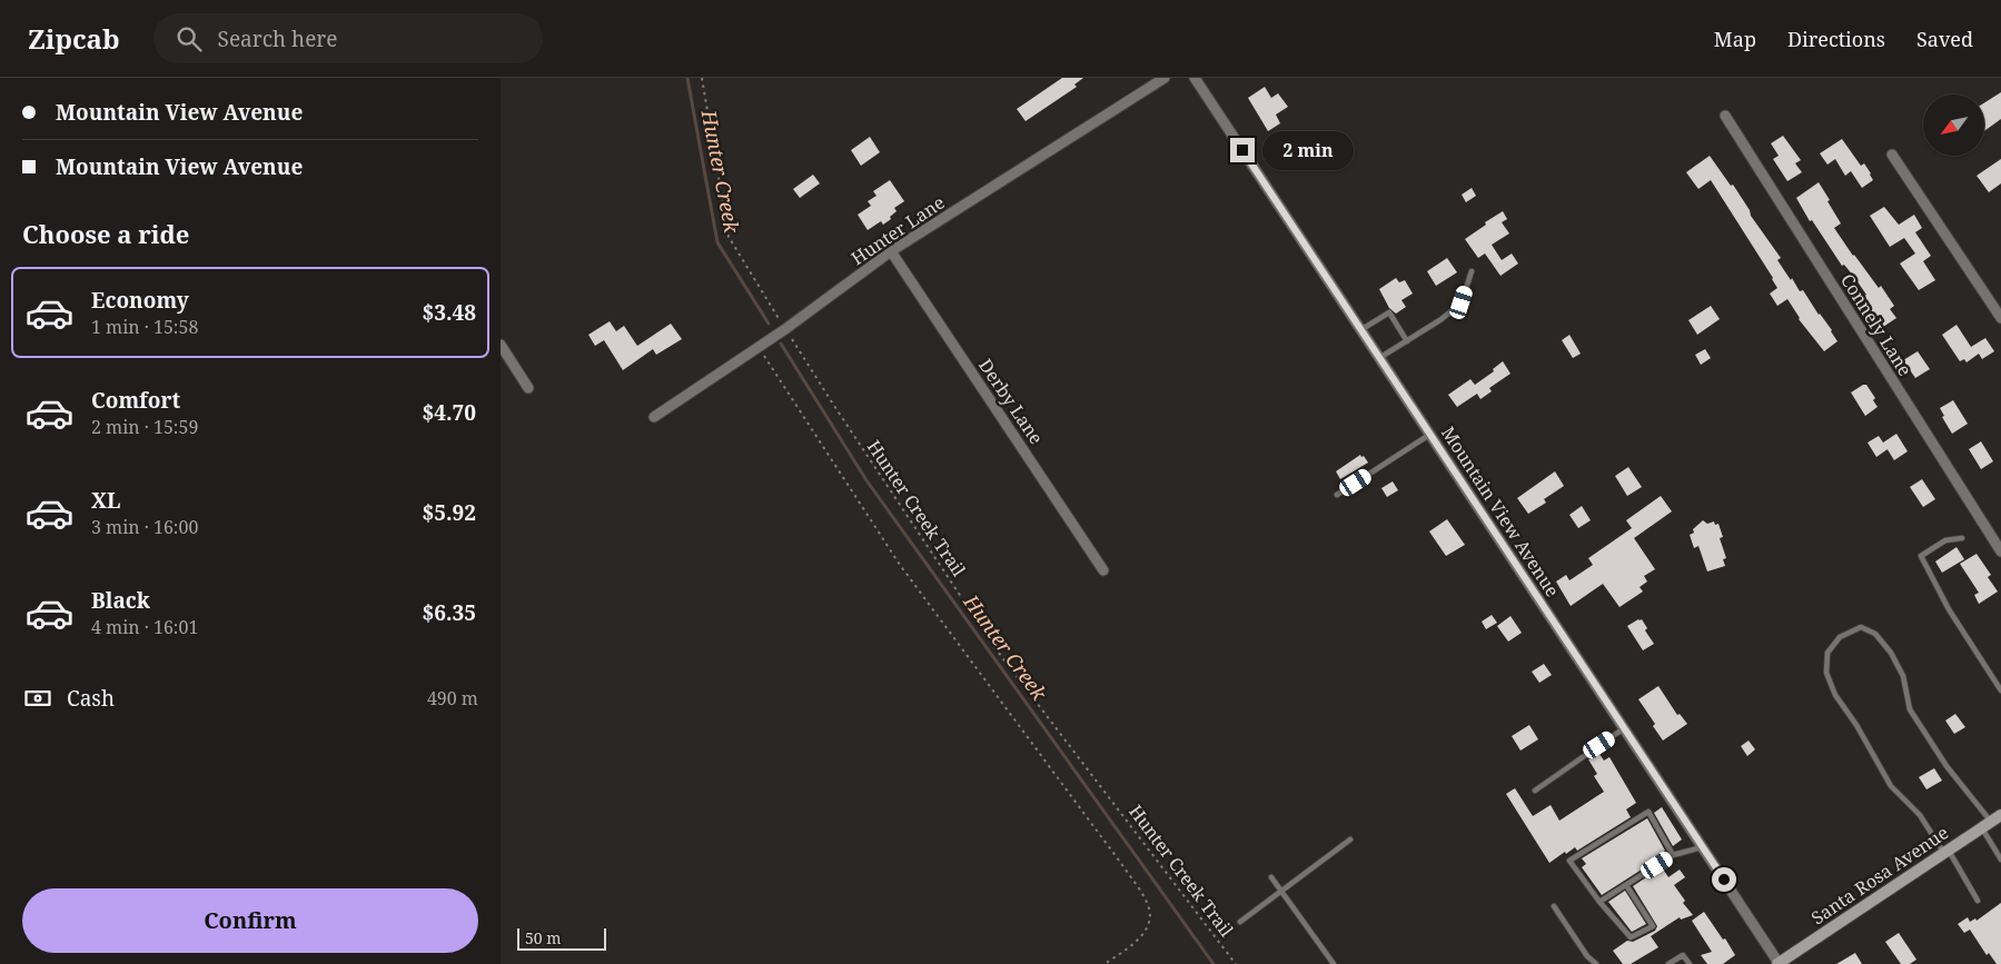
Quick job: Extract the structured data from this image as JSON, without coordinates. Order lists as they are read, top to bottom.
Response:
{
  "streets": {
    "main road": ["Santa Rosa Avenue"],
    "street": [
      "Hunter Lane",
      "Connely Lane",
      "Derby Lane",
      "Mountain View Avenue"
    ],
    "path": ["Hunter Creek Trail"]
  },
  "crossings": [
    ["Hunter Lane", "Derby Lane"],
    ["Hunter Lane", "Hunter Creek Trail"],
    ["Mountain View Avenue", "Santa Rosa Avenue"]
  ],
  "water": ["Hunter Creek"],
  "scale_bar": "50 m",
  "north": "bottom left",
  "page": {
    "header": "Zipcab",
    "search": "Search here",
    "nav": ["Map", "Directions", "Saved"],
    "banner": ["Mountain View Avenue", "Mountain View Avenue"],
    "bubble": "2 min",
    "heading": "Choose a ride",
    "list": [
      {
        "name": "Economy",
        "note": "1 min · 15:58",
        "value": "$3.48"
      },
      {
        "name": "Comfort",
        "note": "2 min · 15:59",
        "value": "$4.70"
      },
      {
        "name": "XL",
        "note": "3 min · 16:00",
        "value": "$5.92"
      },
      {
        "name": "Black",
        "note": "4 min · 16:01",
        "value": "$6.35"
      }
    ],
    "pay": ["Cash", "490 m"],
    "buttons": "Confirm",
    "scale": "50 m"
  }
}
